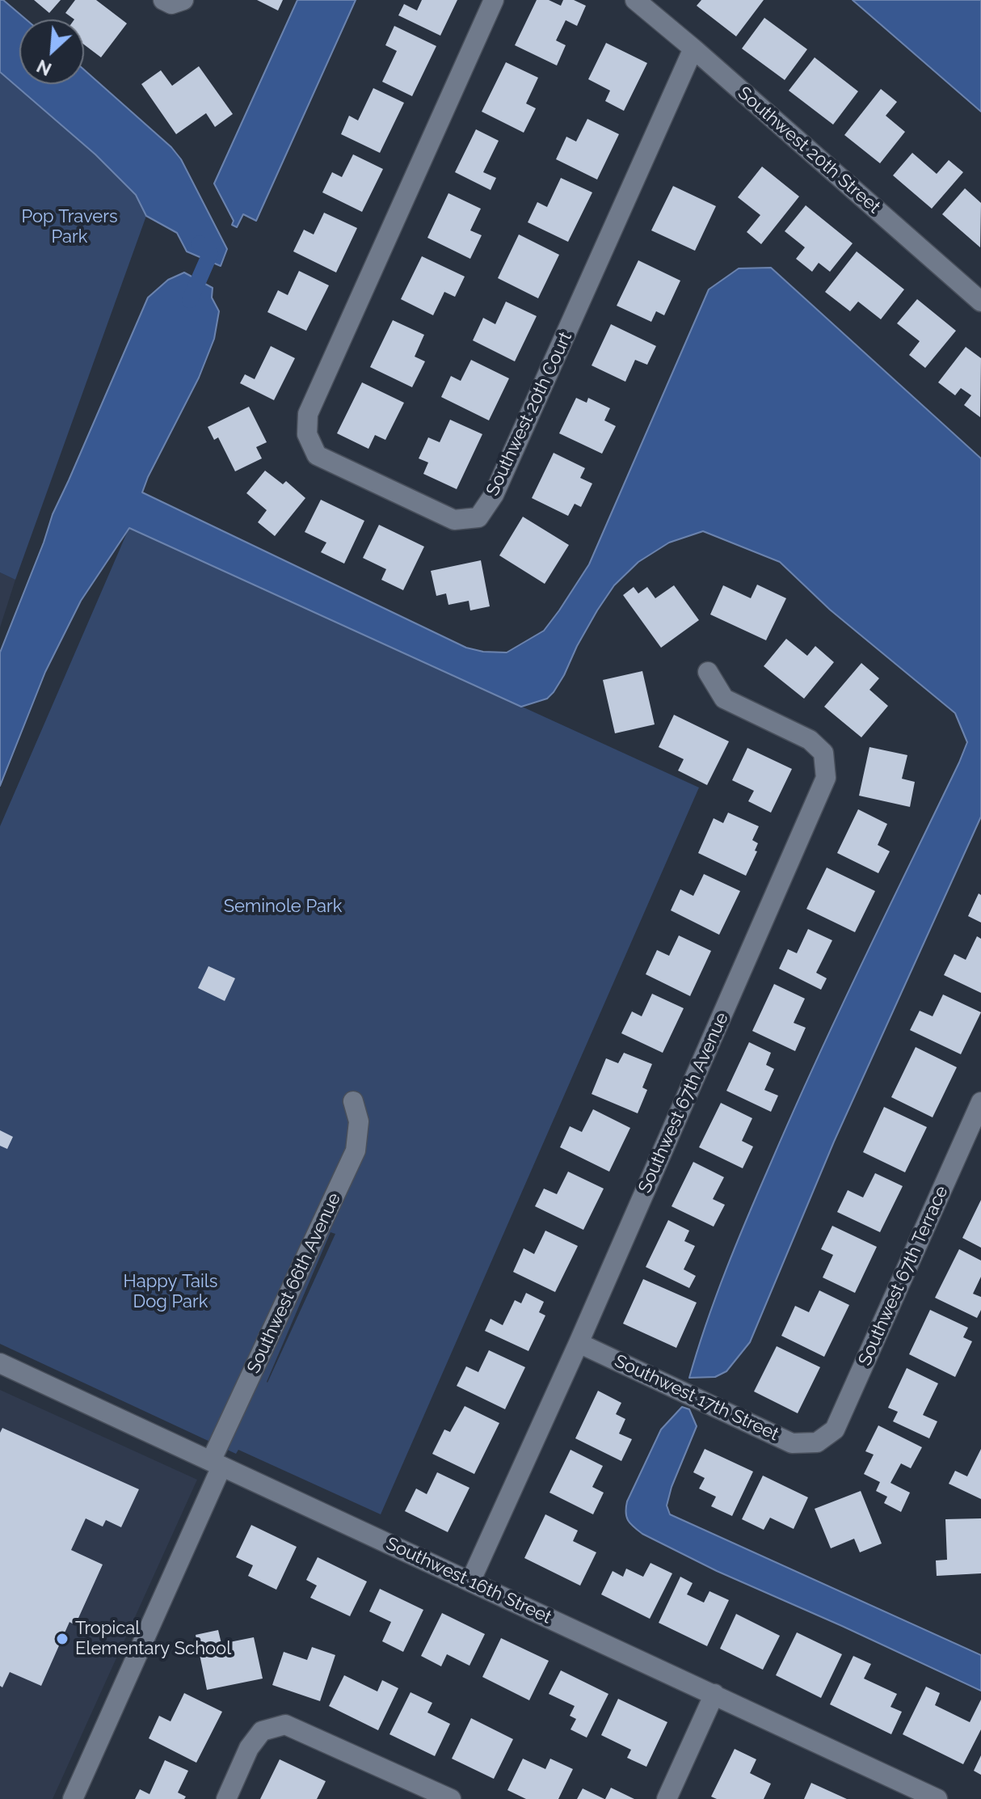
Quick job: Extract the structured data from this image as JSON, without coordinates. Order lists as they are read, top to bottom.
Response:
{
  "streets": {
    "street": [
      "Southwest 20th Street",
      "Southwest 20th Court",
      "Southwest 67th Avenue",
      "Southwest 67th Terrace",
      "Southwest 66th Avenue",
      "Southwest 17th Street",
      "Southwest 16th Street"
    ]
  },
  "crossings": [
    ["Southwest 20th Street", "Southwest 20th Court"],
    ["Southwest 67th Avenue", "Southwest 17th Street"],
    ["Southwest 67th Avenue", "Southwest 16th Street"],
    ["Southwest 67th Terrace", "Southwest 17th Street"],
    ["Southwest 66th Avenue", "Southwest 16th Street"]
  ],
  "parks": ["Pop Travers Park", "Seminole Park", "Happy Tails Dog Park"],
  "places": ["Tropical Elementary School"],
  "north": "bottom left"
}
